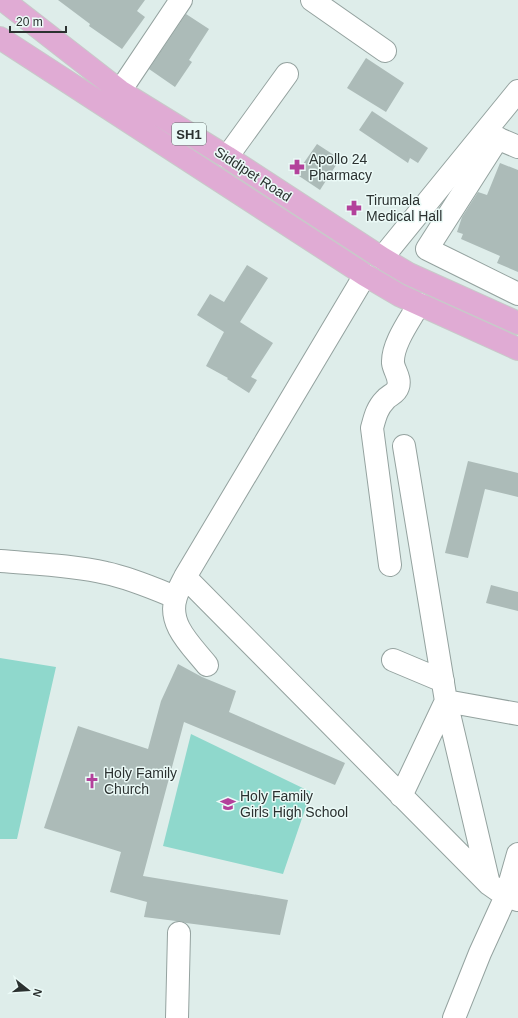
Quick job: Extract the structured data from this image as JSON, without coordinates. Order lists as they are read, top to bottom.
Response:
{
  "streets": {
    "main road": ["SH1", "Siddipet Road"]
  },
  "places": {
    "pharmacy": ["Apollo 24 Pharmacy", "Tirumala Medical Hall"],
    "church": ["Holy Family Church"],
    "school or university": ["Holy Family Girls High School"]
  },
  "scale_bar": "20 m",
  "north": "right"
}
